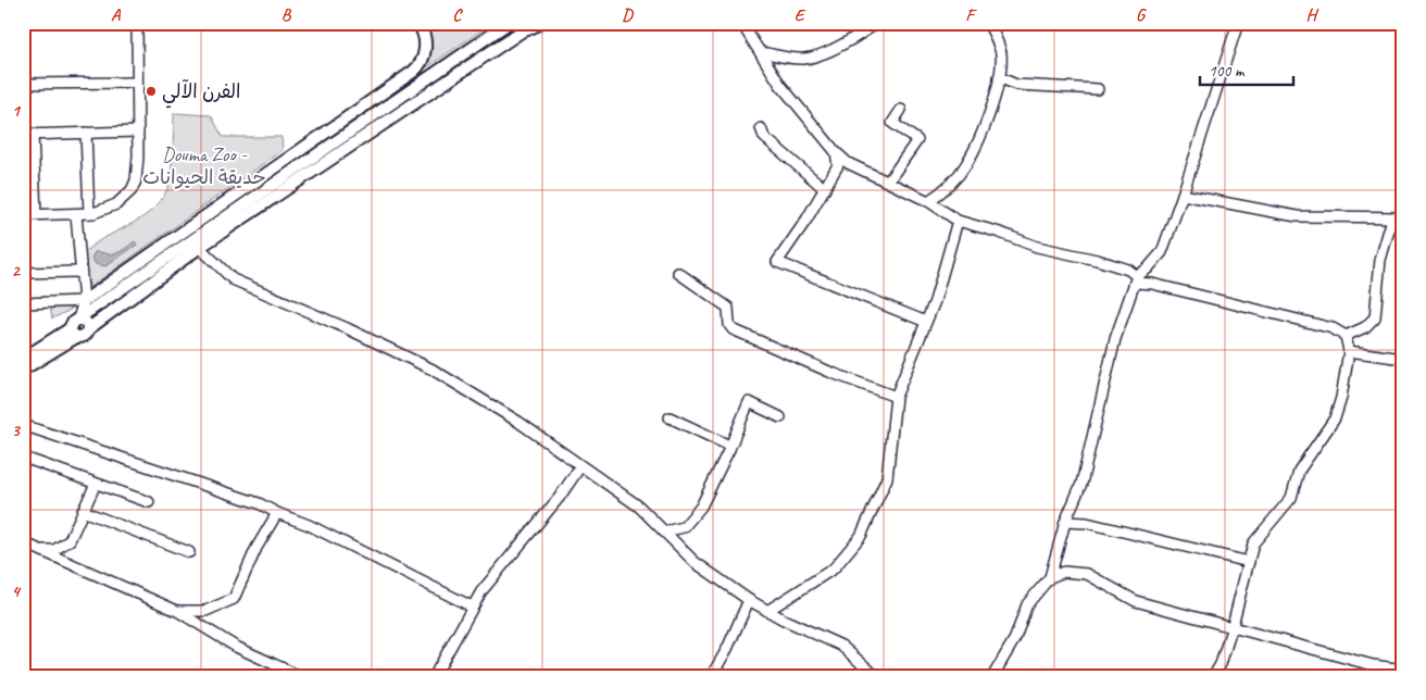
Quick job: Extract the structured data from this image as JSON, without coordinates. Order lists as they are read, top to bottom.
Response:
{
  "parks": ["Douma Zoo - حديقة الحيوانات"],
  "places": ["الفرن الآلي"],
  "scale_bar": "100 m",
  "grid": {
    "columns": [
      "A",
      "B",
      "C",
      "D",
      "E",
      "F",
      "G",
      "H"
    ],
    "rows": [
      "1",
      "2",
      "3",
      "4"
    ]
  }
}
